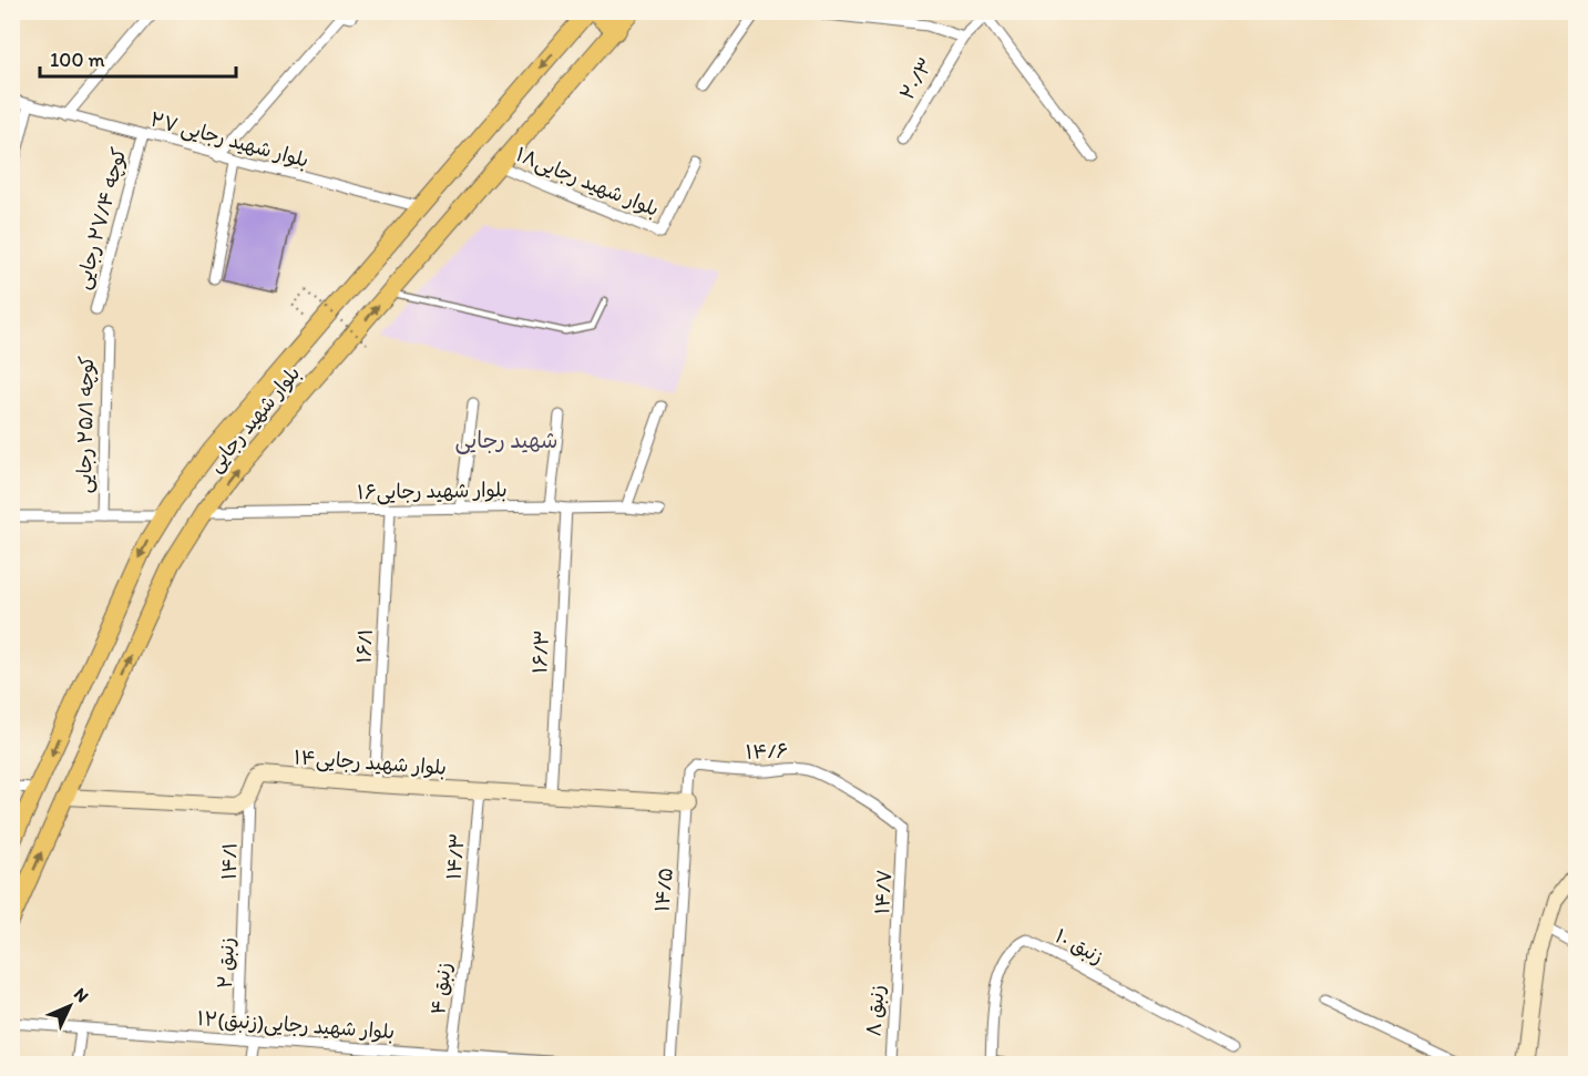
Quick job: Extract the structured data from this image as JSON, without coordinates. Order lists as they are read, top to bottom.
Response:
{
  "streets": {
    "main road": ["بلوار شهید رجایی"],
    "street": [
      "۲۰/۳",
      "۲۷ بلوار شهید رجایی",
      "بلوار شهید رجایی۱۸",
      "کوچه ۲۷/۴ رجایی",
      "کوچه ۲۵/۱ رجایی",
      "بلوار شهید رجایی۱۶",
      "۱۶/۱",
      "۱۶/۳",
      "۱۴/۶",
      "بلوار شهید رجایی۱۴",
      "۱۴/۳",
      "۱۴/۱",
      "۱۴/۵",
      "۱۴/۷",
      "زنبق ۱۰",
      "زنبق ۲",
      "زنبق ۴",
      "زنبق ۸",
      "۱۲بلوار شهید رجایی(زنبق)"
    ]
  },
  "crossings": [
    ["۲۷ بلوار شهید رجایی", "کوچه ۲۷/۴ رجایی"],
    ["۲۷ بلوار شهید رجایی", "بلوار شهید رجایی"],
    ["بلوار شهید رجایی۱۸", "بلوار شهید رجایی"],
    ["بلوار شهید رجایی", "بلوار شهید رجایی۱۶"],
    ["بلوار شهید رجایی۱۶", "۱۶/۱"],
    ["بلوار شهید رجایی۱۶", "۱۶/۳"],
    ["۱۶/۱", "بلوار شهید رجایی۱۴"],
    ["۱۶/۳", "بلوار شهید رجایی۱۴"],
    ["۱۴/۶", "بلوار شهید رجایی۱۴"],
    ["۱۴/۶", "۱۴/۵"],
    ["۱۴/۶", "۱۴/۷"],
    ["بلوار شهید رجایی۱۴", "۱۴/۳"],
    ["بلوار شهید رجایی۱۴", "۱۴/۱"],
    ["بلوار شهید رجایی۱۴", "۱۴/۵"],
    ["۱۴/۳", "زنبق ۴"],
    ["۱۴/۱", "زنبق ۲"],
    ["۱۴/۷", "زنبق ۸"],
    ["زنبق ۲", "۱۲بلوار شهید رجایی(زنبق)"],
    ["زنبق ۴", "۱۲بلوار شهید رجایی(زنبق)"]
  ],
  "districts": ["شهید رجایی"],
  "scale_bar": "100 m",
  "north": "top right"
}
